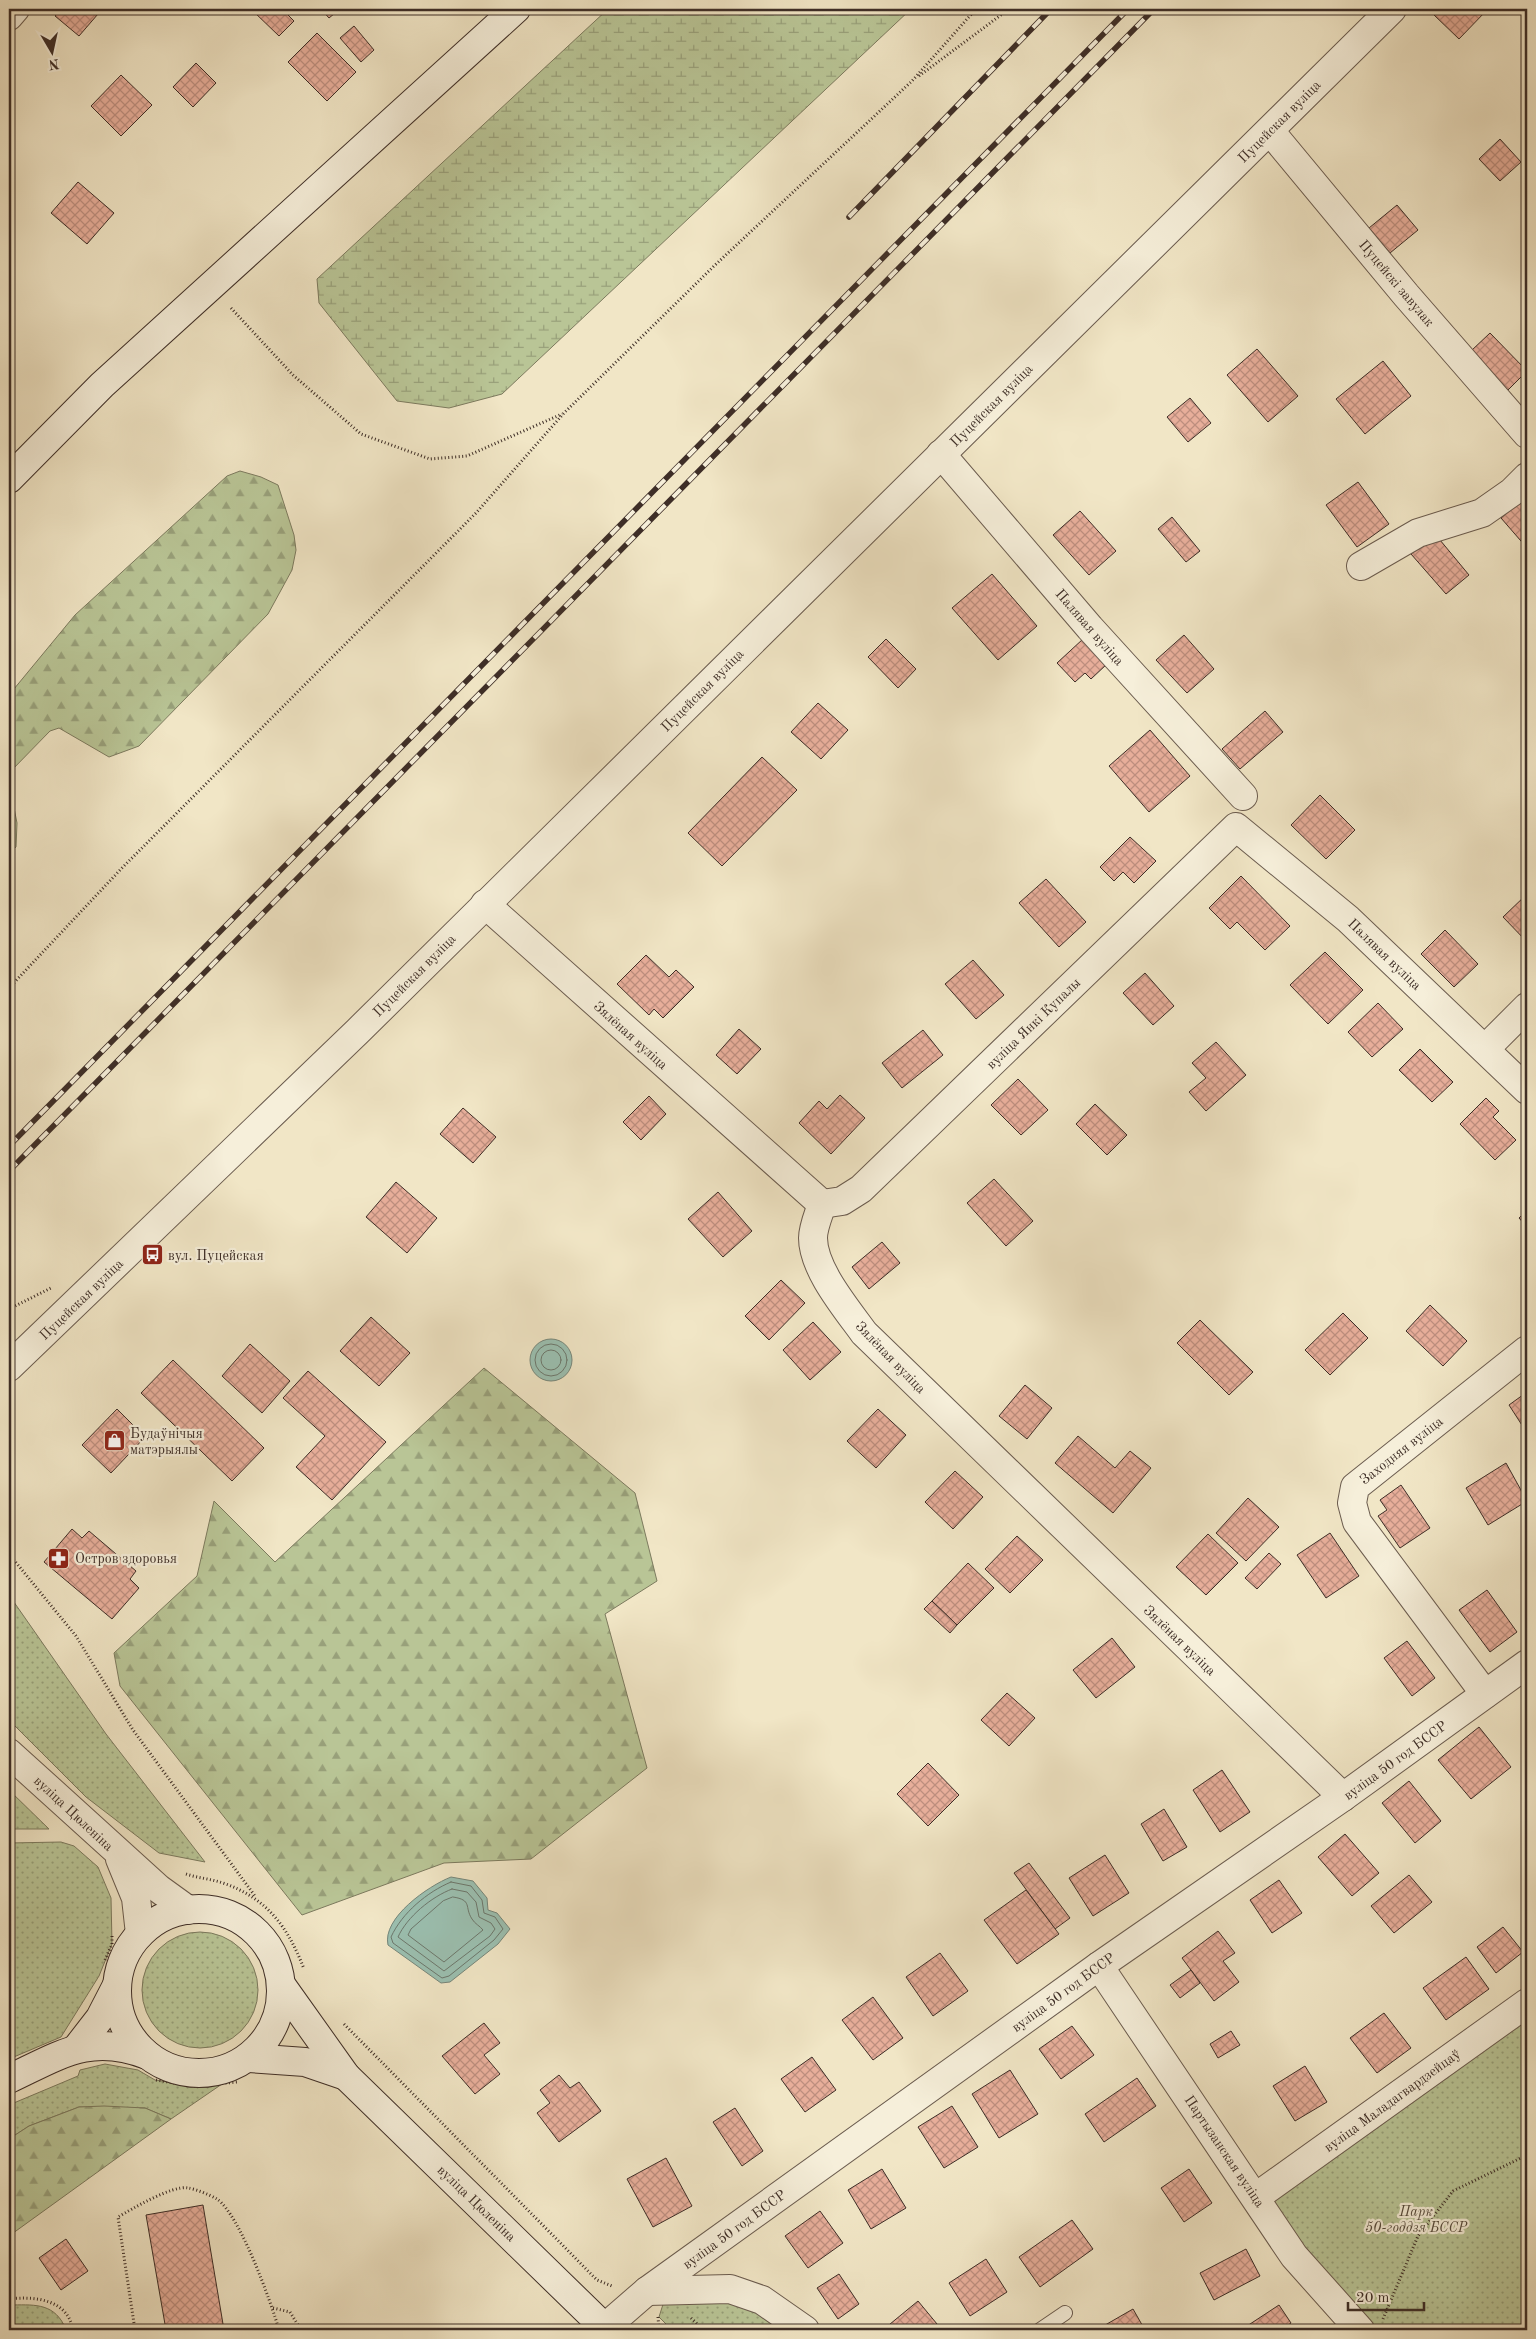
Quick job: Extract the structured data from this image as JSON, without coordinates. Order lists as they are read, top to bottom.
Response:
{
  "streets": {
    "street": [
      "Пуцейская вуліца",
      "Пуцейскі завулак",
      "Палявая вуліца",
      "вуліца Янкі Купалы",
      "Зялёная вуліца",
      "Заходняя вуліца",
      "вуліца 50 год БССР",
      "вуліца Цюленіна",
      "вуліца Маладагвардзейцаў",
      "Партызанская вуліца"
    ]
  },
  "crossings": [
    ["Пуцейская вуліца", "Пуцейскі завулак"],
    ["Пуцейская вуліца", "Палявая вуліца"],
    ["Пуцейская вуліца", "Зялёная вуліца"],
    ["Палявая вуліца", "вуліца Янкі Купалы"],
    ["вуліца Янкі Купалы", "Зялёная вуліца"],
    ["Зялёная вуліца", "вуліца 50 год БССР"],
    ["Заходняя вуліца", "вуліца 50 год БССР"],
    ["вуліца 50 год БССР", "вуліца Цюленіна"],
    ["вуліца 50 год БССР", "Партызанская вуліца"],
    ["вуліца Маладагвардзейцаў", "Партызанская вуліца"]
  ],
  "parks": ["Парк 50-годдзя БССР"],
  "places": {
    "bus stop": ["вул. Пуцейская"],
    "shop": ["Будаўнічыя матэрыялы"],
    "pharmacy": ["Остров здоровья"]
  },
  "scale_bar": "20 m",
  "north": "bottom"
}
